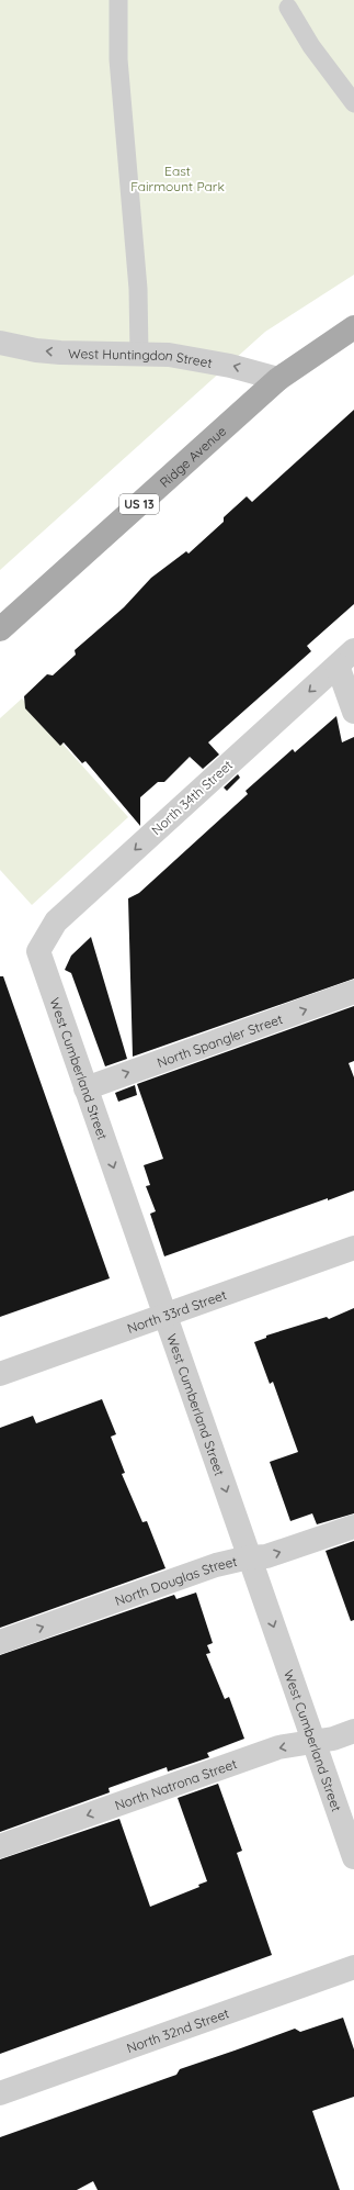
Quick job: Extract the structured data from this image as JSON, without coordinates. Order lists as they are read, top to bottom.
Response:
{
  "streets": {
    "main road": ["Ridge Avenue", "US 13"],
    "street": [
      "West Huntingdon Street",
      "North 34th Street",
      "North Spangler Street",
      "West Cumberland Street",
      "North 33rd Street",
      "North Douglas Street",
      "North Natrona Street",
      "North 32nd Street"
    ]
  },
  "crossings": [
    ["West Huntingdon Street", "Ridge Avenue"],
    ["North 34th Street", "West Cumberland Street"],
    ["North Spangler Street", "West Cumberland Street"],
    ["West Cumberland Street", "North 33rd Street"],
    ["West Cumberland Street", "North Douglas Street"],
    ["West Cumberland Street", "North Natrona Street"]
  ],
  "one_way": [
    "West Huntingdon Street",
    "North 34th Street",
    "North Spangler Street",
    "West Cumberland Street",
    "North Douglas Street",
    "North Natrona Street"
  ],
  "parks": ["East Fairmount Park"]
}
